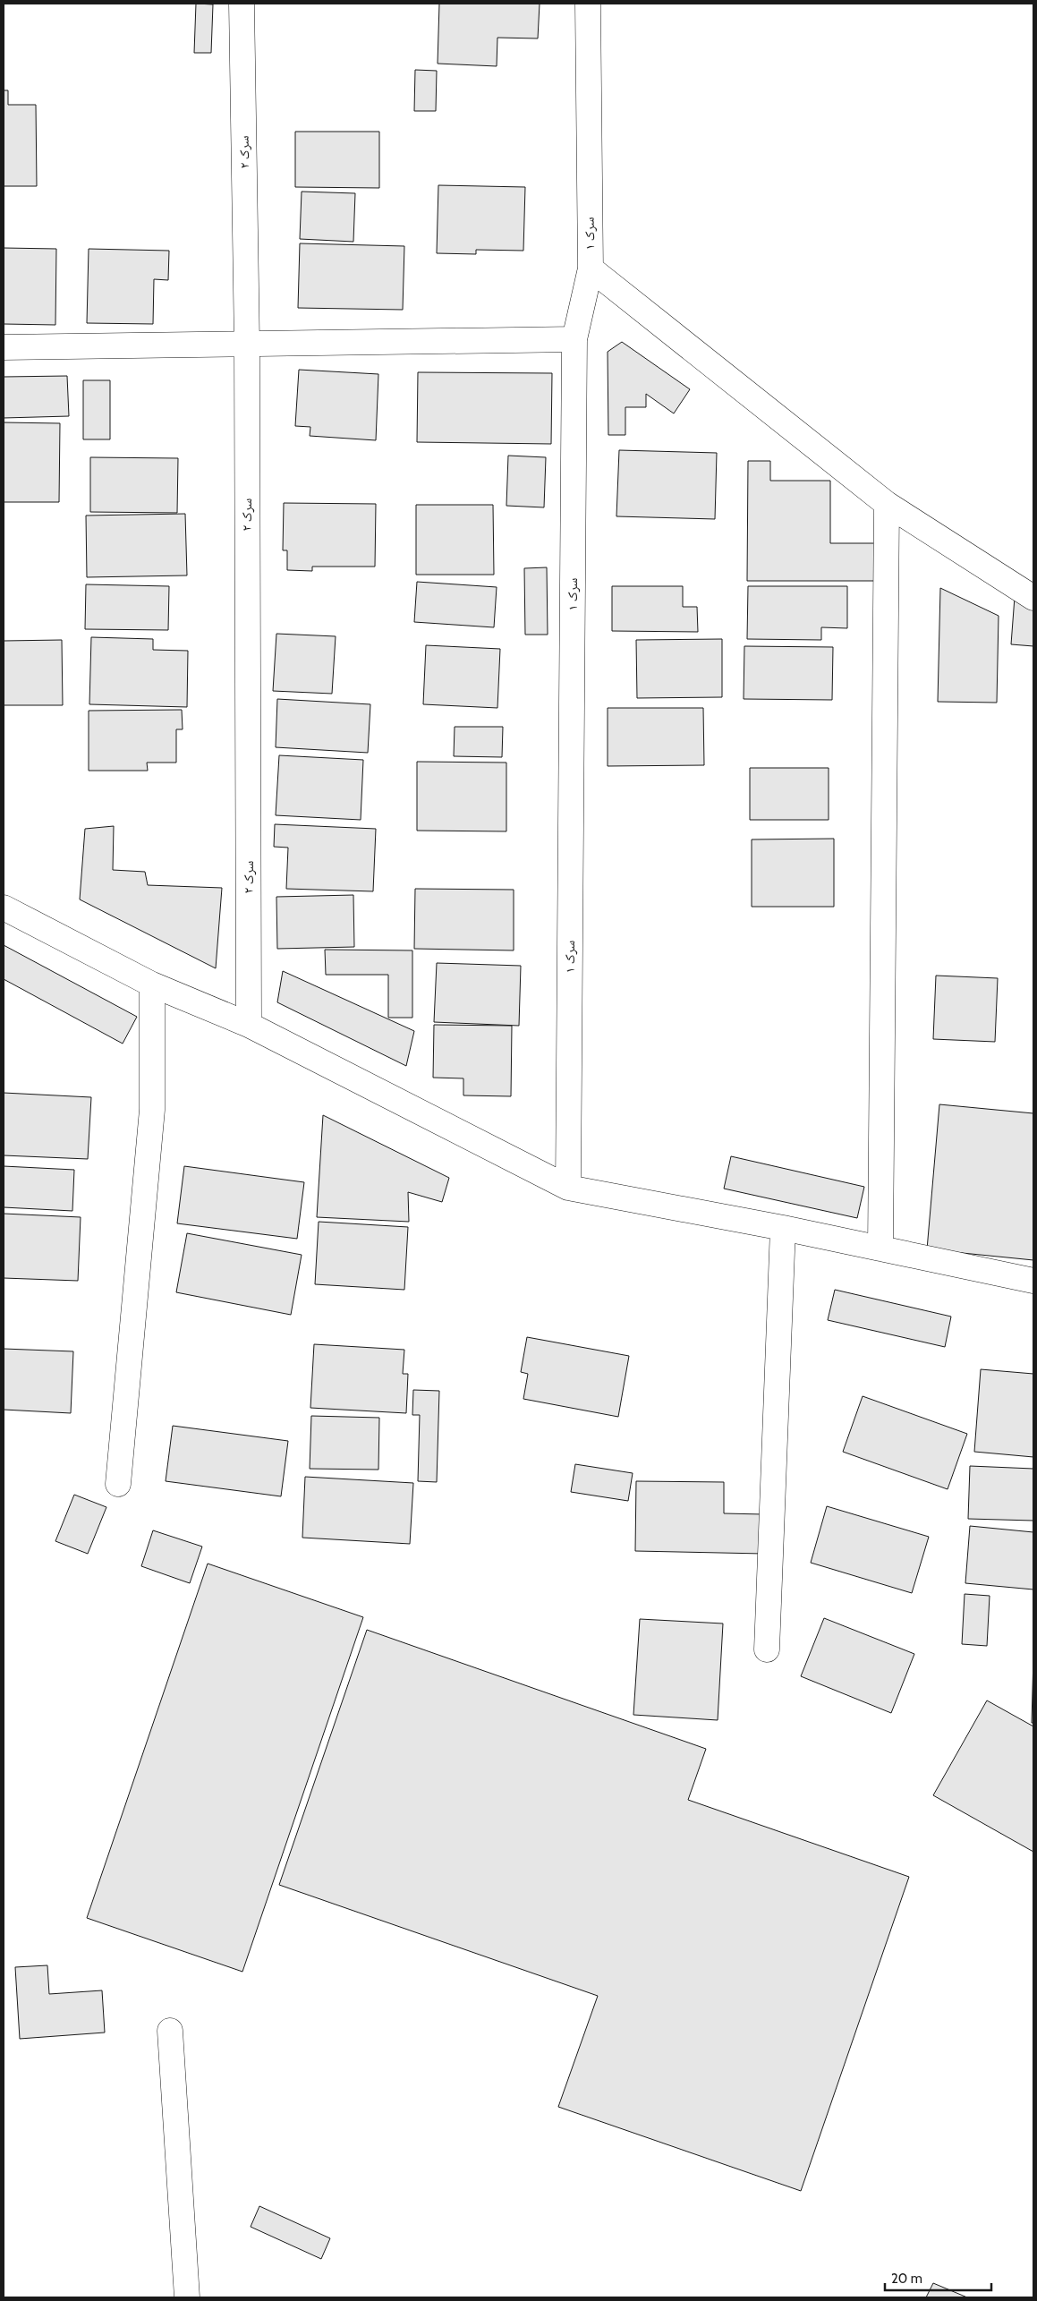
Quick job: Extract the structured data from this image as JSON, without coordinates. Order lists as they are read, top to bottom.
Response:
{
  "streets": {
    "street": ["سرک ۲", "سرک ۱"]
  },
  "scale_bar": "20 m"
}
